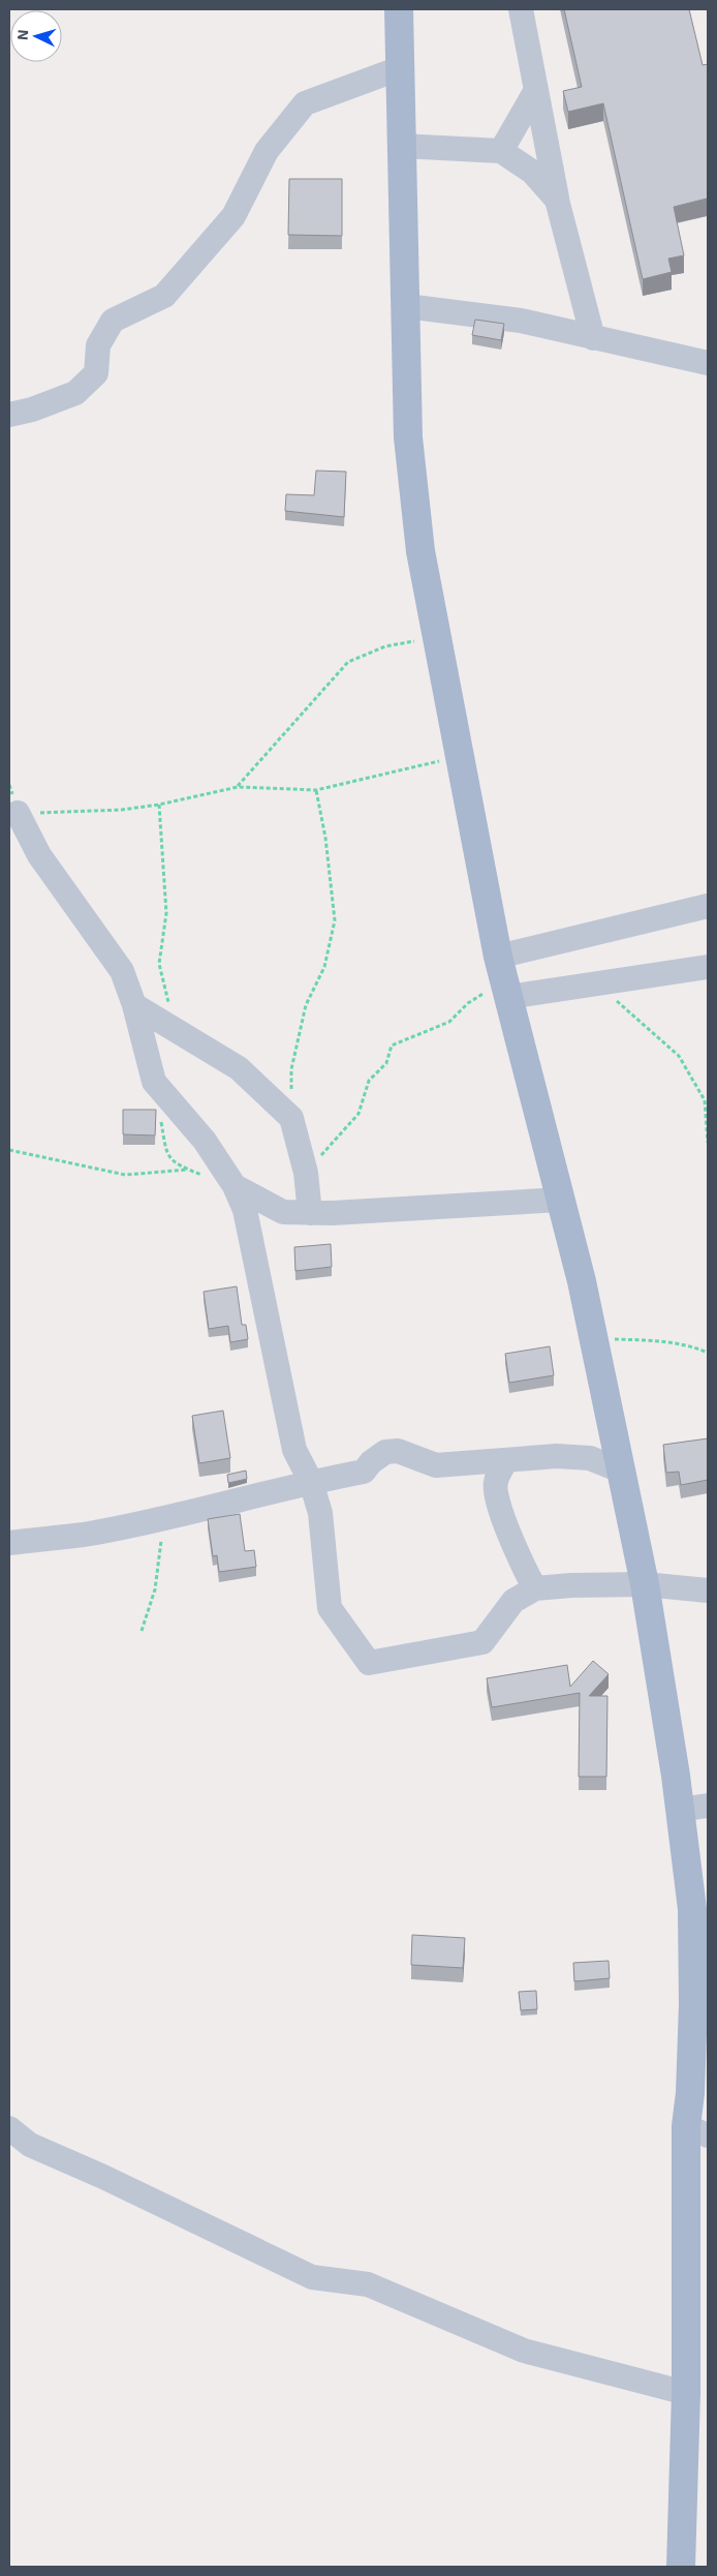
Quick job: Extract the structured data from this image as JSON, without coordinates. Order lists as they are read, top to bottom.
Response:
{
  "north": "left"
}
